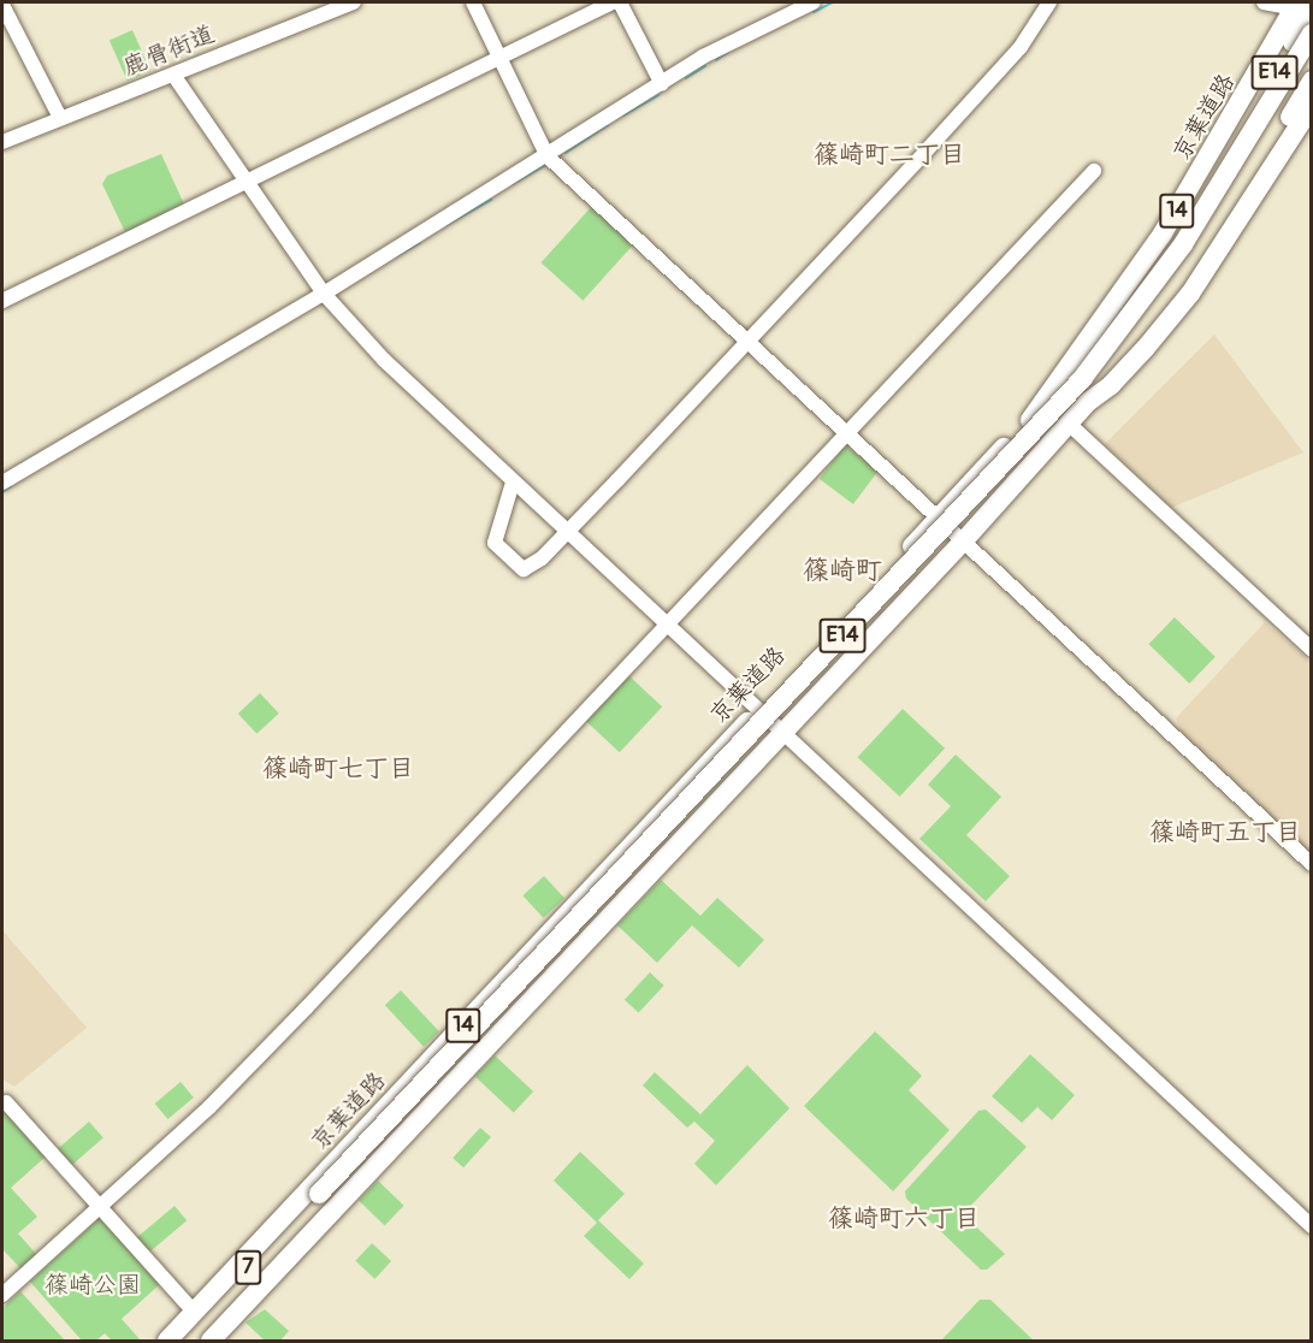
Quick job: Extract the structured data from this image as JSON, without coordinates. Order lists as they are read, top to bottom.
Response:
{
  "streets": {
    "highway": [
      "E14",
      "京葉道路",
      "14",
      "7"
    ],
    "street": ["鹿骨街道"]
  },
  "crossings": [
    ["E14", "京葉道路"],
    ["E14", "14"],
    ["京葉道路", "7"]
  ],
  "districts": [
    "篠崎町二丁目",
    "篠崎町",
    "篠崎町七丁目",
    "篠崎町五丁目",
    "篠崎町六丁目"
  ],
  "parks": ["篠崎公園"]
}
